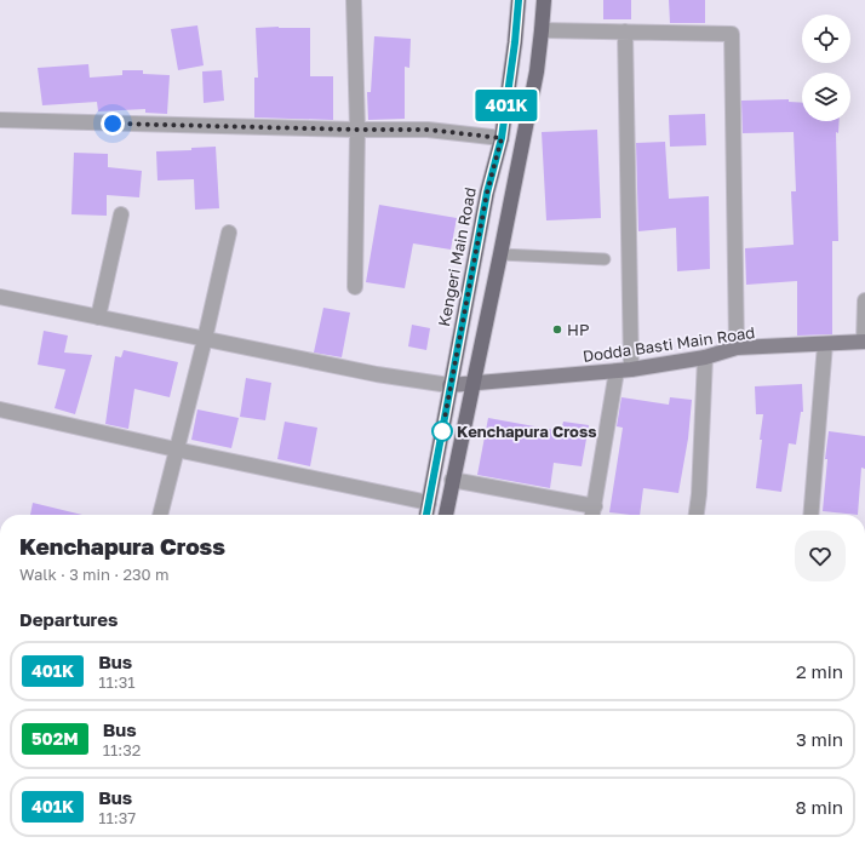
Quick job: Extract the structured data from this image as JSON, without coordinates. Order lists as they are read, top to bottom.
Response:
{
  "streets": {
    "main road": ["Kengeri Main Road"],
    "street": ["Dodda Basti Main Road"]
  },
  "crossings": [
    ["Kengeri Main Road", "Dodda Basti Main Road"]
  ],
  "places": ["HP", "Kenchapura Cross"],
  "lines": ["bus line 401K"],
  "page": {
    "on_map": "401K",
    "heading": [
      ["Kenchapura Cross", "Walk · 3 min · 230 m"],
      "Departures"
    ],
    "list": [
      {
        "mark": "401K",
        "name": "Bus",
        "note": "11:31",
        "value": "2 min"
      },
      {
        "mark": "502M",
        "name": "Bus",
        "note": "11:32",
        "value": "3 min"
      },
      {
        "mark": "401K",
        "name": "Bus",
        "note": "11:37",
        "value": "8 min"
      }
    ]
  }
}
